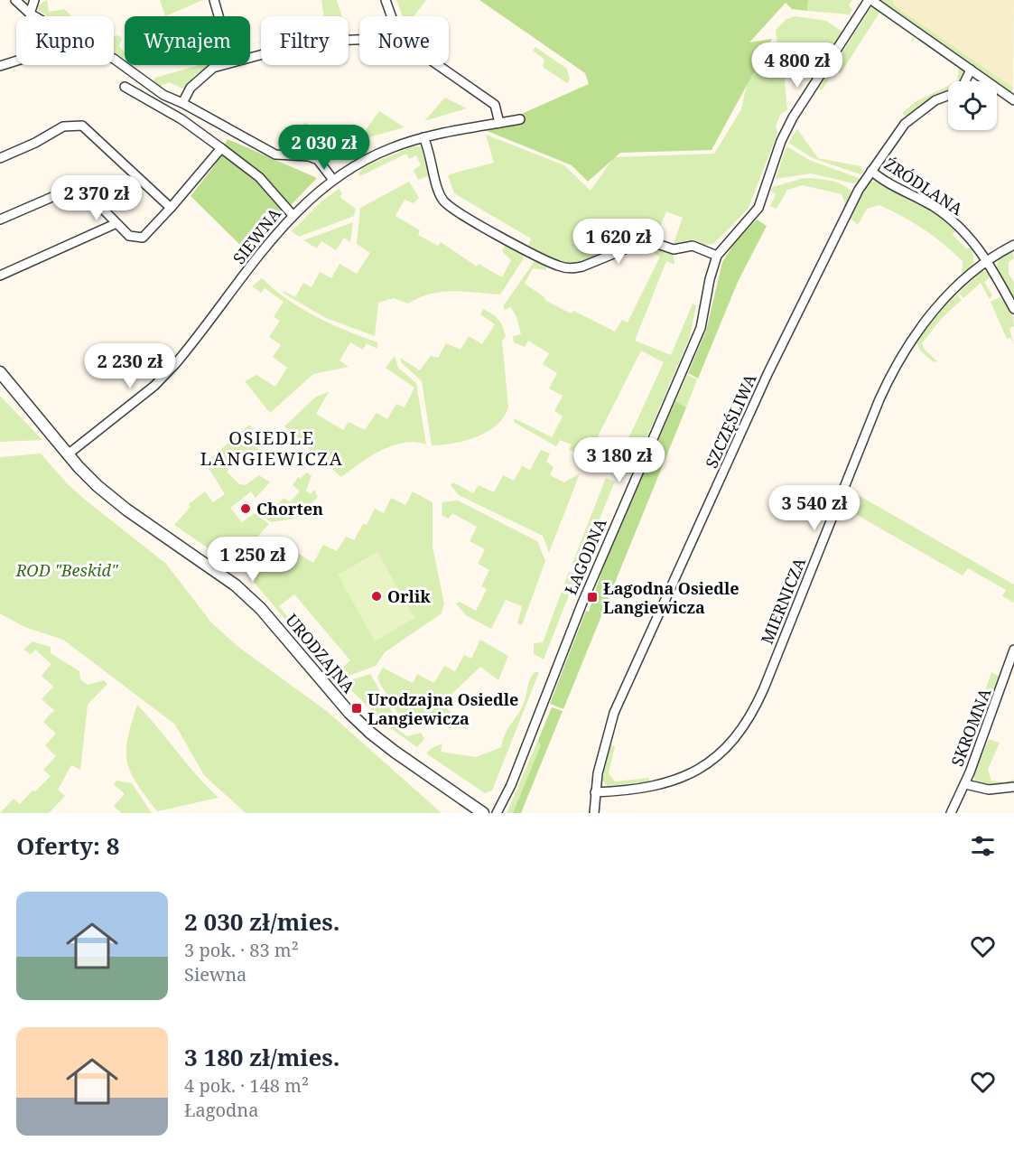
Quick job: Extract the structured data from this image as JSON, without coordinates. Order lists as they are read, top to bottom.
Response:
{
  "streets": {
    "street": [
      "ŹRÓDLANA",
      "SIEWNA",
      "SZCZĘŚLIWA",
      "ŁAGODNA",
      "MIERNICZA",
      "URODZAJNA",
      "SKROMNA"
    ]
  },
  "crossings": [
    ["ŹRÓDLANA", "SZCZĘŚLIWA"],
    ["ŹRÓDLANA", "MIERNICZA"],
    ["SIEWNA", "URODZAJNA"],
    ["SZCZĘŚLIWA", "MIERNICZA"]
  ],
  "districts": ["OSIEDLE LANGIEWICZA"],
  "parks": ["ROD \"Beskid\""],
  "places": {
    "other": ["Chorten", "Orlik"],
    "transit": ["Łagodna Osiedle Langiewicza", "Urodzajna Osiedle Langiewicza"]
  },
  "page": {
    "chip": [
      "Kupno",
      "Wynajem",
      "Filtry",
      "Nowe"
    ],
    "price": [
      "4 800 zł",
      "2 030 zł",
      "2 370 zł",
      "1 620 zł",
      "2 230 zł",
      "3 180 zł",
      "3 540 zł",
      "1 250 zł"
    ],
    "heading": "Oferty: 8",
    "list": [
      {
        "name": "2 030 zł/mies.",
        "note": "3 pok. · 83 m² · Siewna"
      },
      {
        "name": "3 180 zł/mies.",
        "note": "4 pok. · 148 m² · Łagodna"
      }
    ]
  }
}
